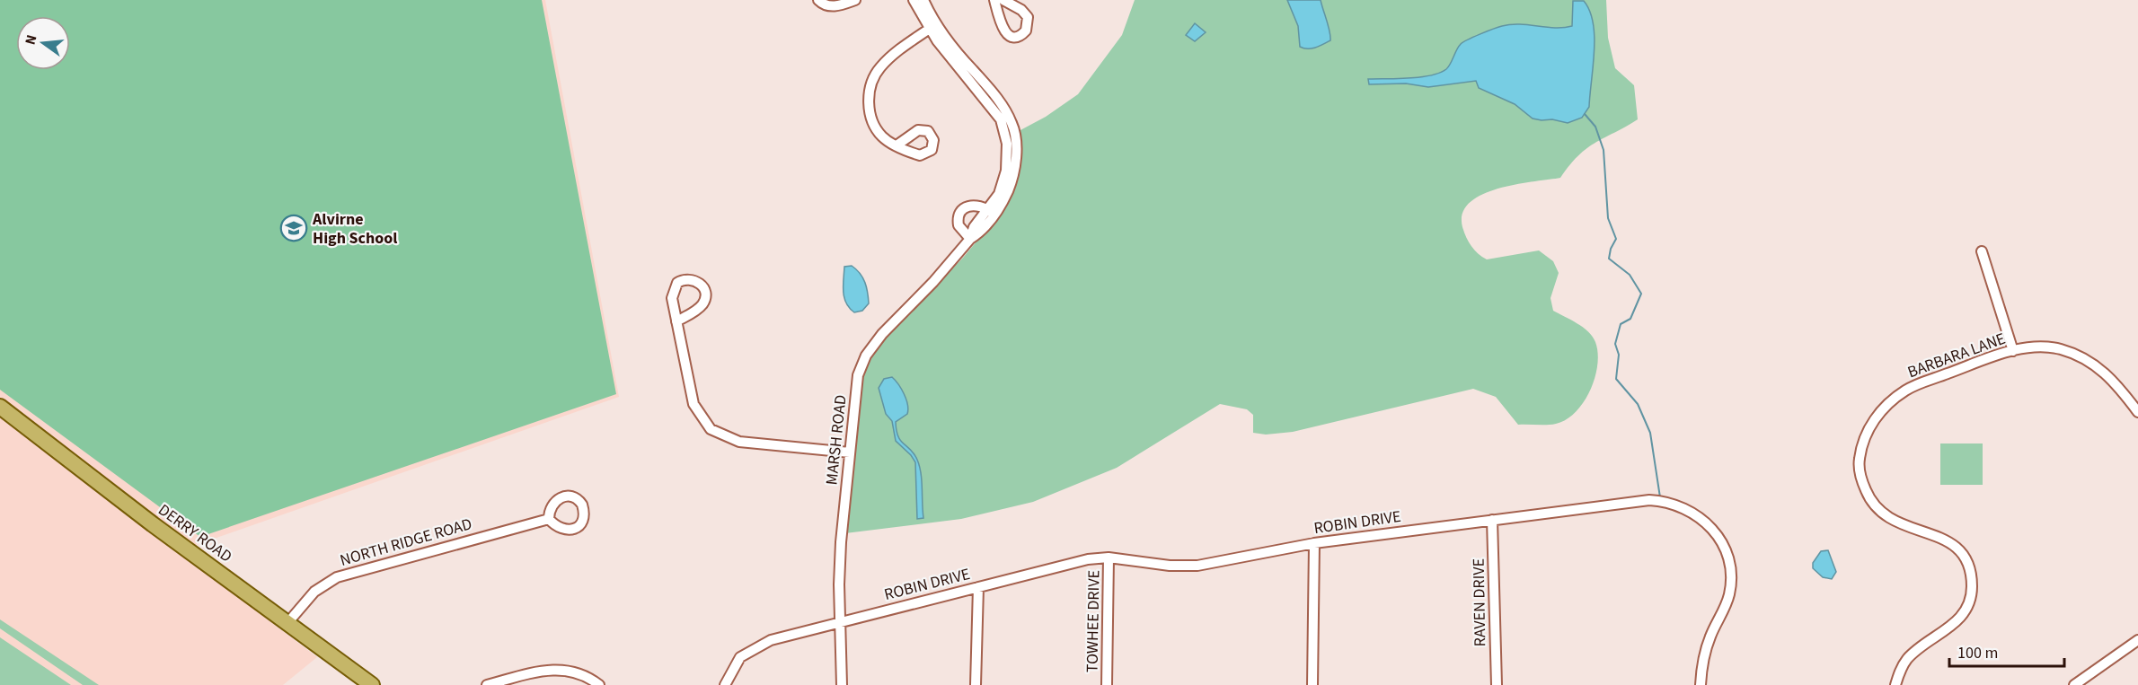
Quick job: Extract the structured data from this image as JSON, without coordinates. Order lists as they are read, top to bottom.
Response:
{
  "streets": {
    "main road": ["DERRY ROAD"],
    "street": [
      "BARBARA LANE",
      "MARSH ROAD",
      "ROBIN DRIVE",
      "NORTH RIDGE ROAD",
      "RAVEN DRIVE",
      "TOWHEE DRIVE"
    ]
  },
  "crossings": [
    ["MARSH ROAD", "ROBIN DRIVE"],
    ["ROBIN DRIVE", "RAVEN DRIVE"],
    ["ROBIN DRIVE", "TOWHEE DRIVE"],
    ["DERRY ROAD", "NORTH RIDGE ROAD"]
  ],
  "places": {
    "school or university": ["Alvirne High School"]
  },
  "scale_bar": "100 m",
  "north": "left"
}
